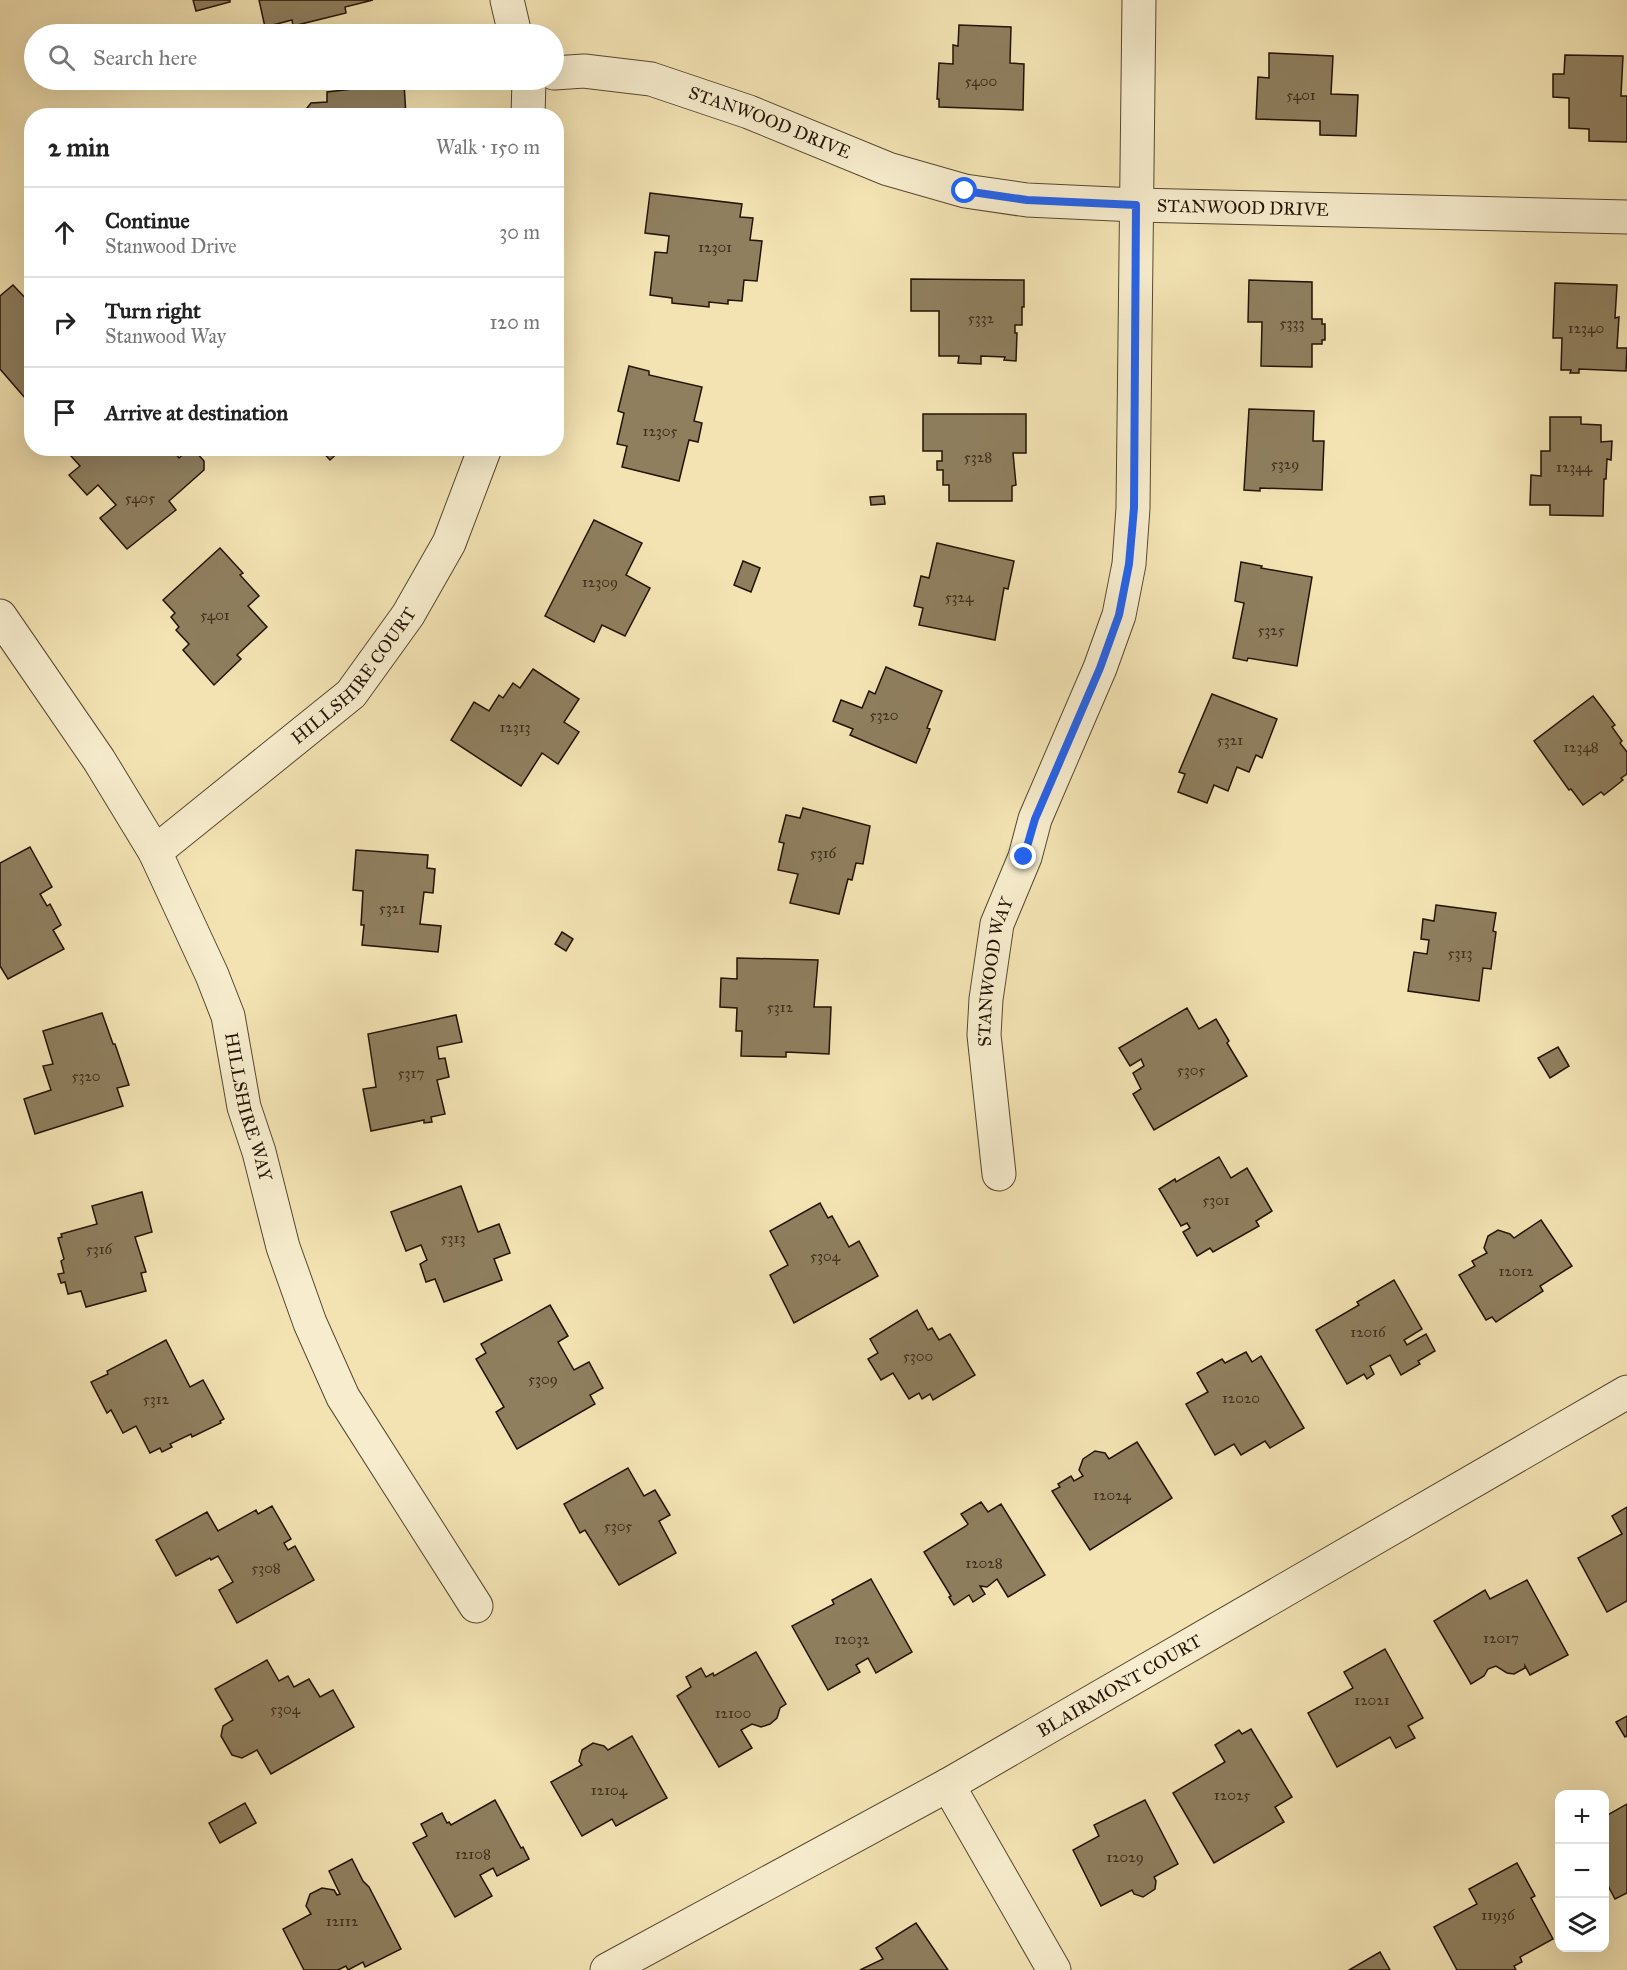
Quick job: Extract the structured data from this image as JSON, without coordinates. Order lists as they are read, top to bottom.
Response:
{
  "streets": {
    "street": [
      "STANWOOD DRIVE",
      "HILLSHIRE COURT",
      "STANWOOD WAY",
      "HILLSHIRE WAY",
      "BLAIRMONT COURT"
    ]
  },
  "crossings": [
    ["STANWOOD DRIVE", "STANWOOD WAY"],
    ["HILLSHIRE COURT", "HILLSHIRE WAY"]
  ],
  "house_numbers": [
    "5400",
    "5401",
    "12301",
    "5332",
    "5333",
    "12340",
    "12305",
    "5328",
    "5329",
    "12344",
    "5405",
    "12309",
    "5324",
    "5401",
    "5325",
    "5320",
    "12313",
    "5321",
    "12348",
    "5316",
    "5321",
    "5313",
    "5312",
    "5305",
    "5317",
    "5320",
    "5301",
    "5313",
    "5316",
    "5304",
    "12012",
    "12016",
    "5300",
    "5309",
    "12020",
    "5312",
    "12024",
    "5305",
    "12028",
    "5308",
    "12017",
    "12032",
    "12021",
    "5304",
    "12100",
    "12104",
    "12025",
    "12108",
    "12029",
    "11936",
    "12112"
  ],
  "page": {
    "search": "Search here",
    "heading": ["2 min", "Walk · 150 m"],
    "list": [
      ["Continue", "Stanwood Drive", "30 m"],
      ["Turn right", "Stanwood Way", "120 m"],
      "Arrive at destination"
    ],
    "map_buttons": ["+", "−"]
  }
}
